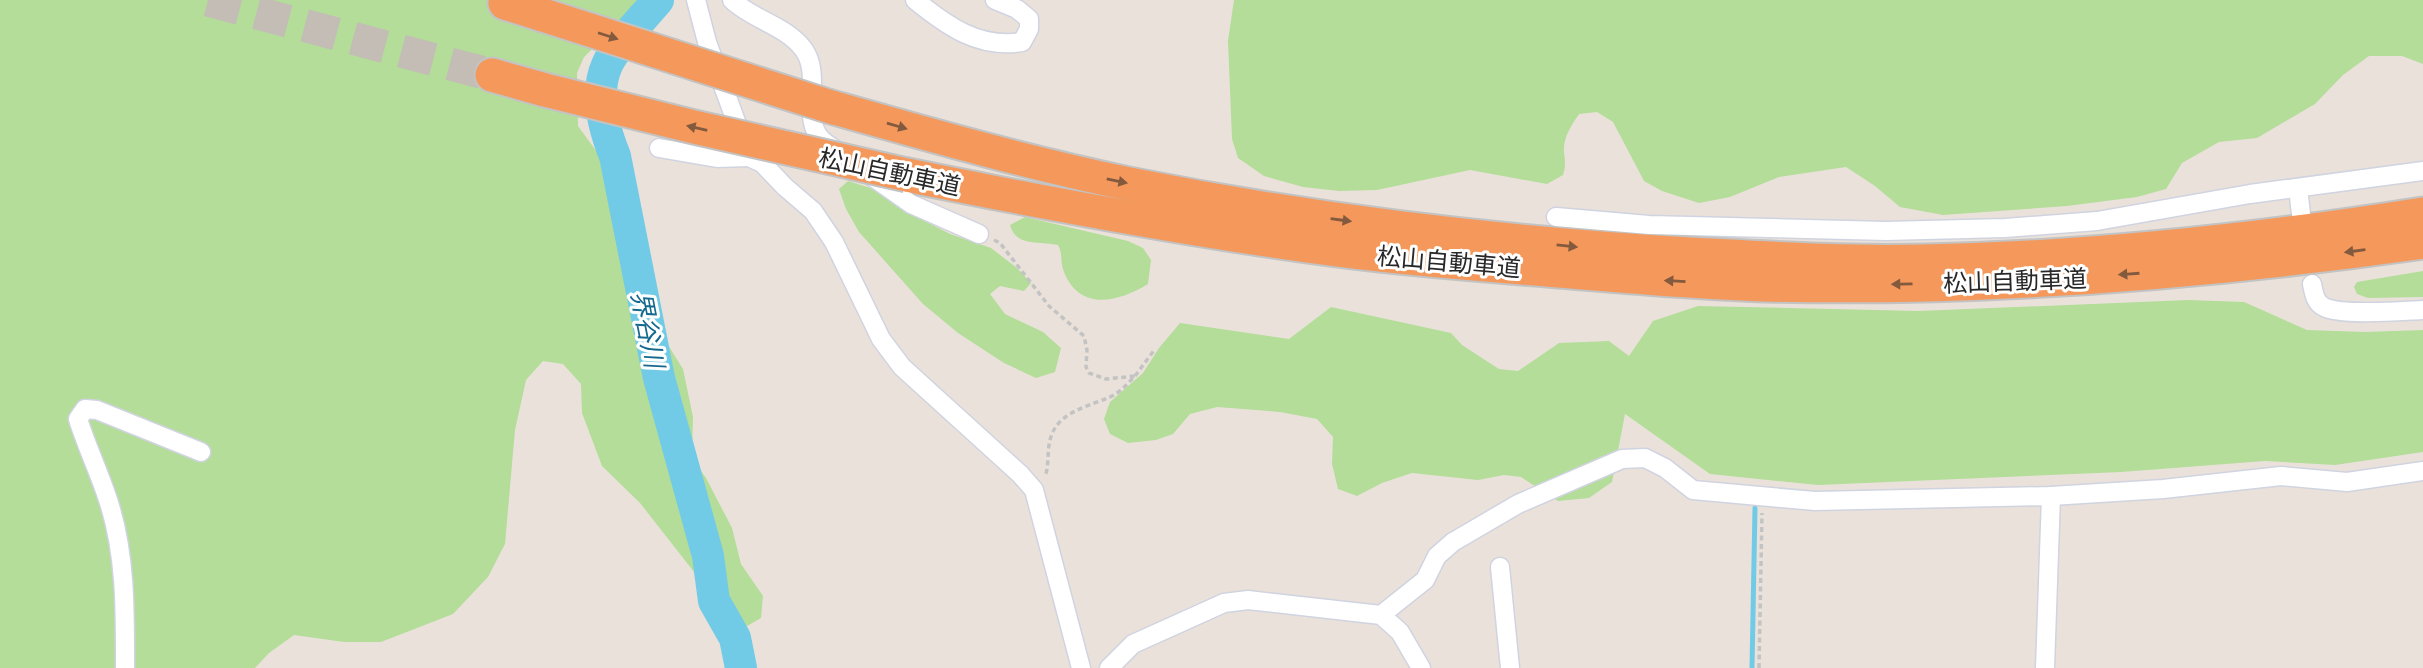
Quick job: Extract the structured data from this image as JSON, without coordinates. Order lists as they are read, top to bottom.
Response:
{
  "streets": {
    "highway": ["松山自動車道"]
  },
  "water": ["界谷川"]
}
